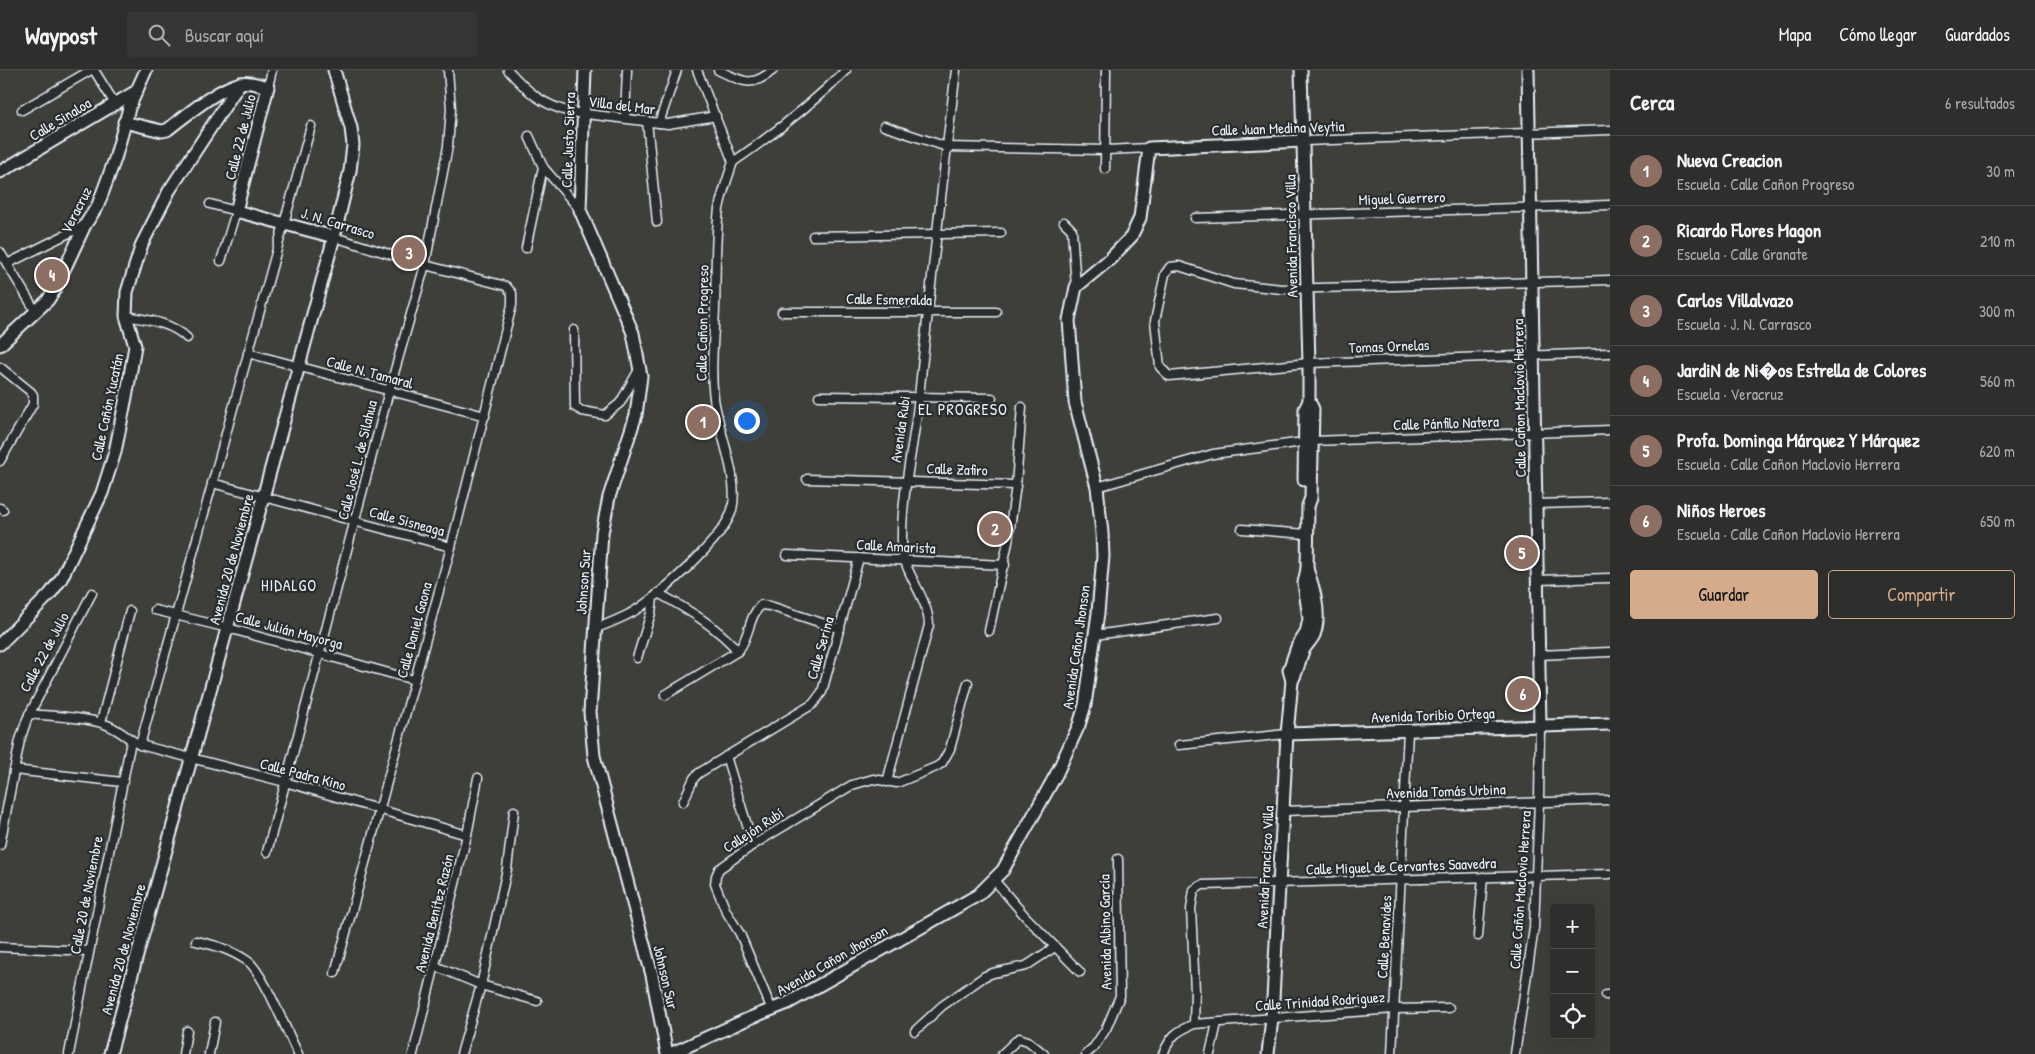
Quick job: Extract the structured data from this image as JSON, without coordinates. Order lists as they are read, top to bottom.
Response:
{
  "streets": {
    "street": [
      "Villa del Mar",
      "Calle Sinaloa",
      "Calle Juan Medina Veytia",
      "Calle 22 de Julio",
      "Calle Justo Sierra",
      "Miguel Guerrero",
      "Veracruz",
      "J. N. Carrasco",
      "Avenida Francisco Villa",
      "Calle Esmeralda",
      "Calle Cañon Progreso",
      "Tomas Ornelas",
      "Calle N. Tamaral",
      "Calle Cañon Maclovio Herrera",
      "Calle Cañón Yucatán",
      "Calle Pánfilo Natera",
      "Avenida Rubi",
      "Calle José L. de Silahua",
      "Calle Zafiro",
      "Calle Sisneaga",
      "Calle Amarista",
      "Avenida 20 de Noviembre",
      "Johnson Sur",
      "Calle Julián Mayorga",
      "Calle Daniel Gaona",
      "Avenida Cañon Jhonson",
      "Calle Serina",
      "Avenida Toribio Ortega",
      "Calle Padra Kino",
      "Avenida Tomás Urbina",
      "Callejón Rubí",
      "Calle Miguel de Cervantes Saavedra",
      "Calle Cañón Maclovio Herrera",
      "Calle 20 de Noviembre",
      "Avenida Benítez Razón",
      "Avenida Albino García",
      "Calle Benavides",
      "Calle Trinidad Rodriguez"
    ]
  },
  "crossings": [
    ["Villa del Mar", "Calle Justo Sierra"],
    ["Calle Sinaloa", "Veracruz"],
    ["Calle Juan Medina Veytia", "Avenida Francisco Villa"],
    ["Calle Juan Medina Veytia", "Calle Cañon Maclovio Herrera"],
    ["Calle Juan Medina Veytia", "Avenida Rubi"],
    ["Calle 22 de Julio", "J. N. Carrasco"],
    ["Calle Justo Sierra", "Johnson Sur"],
    ["Miguel Guerrero", "Avenida Francisco Villa"],
    ["Miguel Guerrero", "Calle Cañon Maclovio Herrera"],
    ["J. N. Carrasco", "Calle José L. de Silahua"],
    ["J. N. Carrasco", "Avenida 20 de Noviembre"],
    ["J. N. Carrasco", "Calle Daniel Gaona"],
    ["Avenida Francisco Villa", "Tomas Ornelas"],
    ["Avenida Francisco Villa", "Calle Pánfilo Natera"],
    ["Avenida Francisco Villa", "Avenida Toribio Ortega"],
    ["Avenida Francisco Villa", "Avenida Tomás Urbina"],
    ["Avenida Francisco Villa", "Calle Miguel de Cervantes Saavedra"],
    ["Avenida Francisco Villa", "Calle Trinidad Rodriguez"],
    ["Calle Esmeralda", "Avenida Rubi"],
    ["Calle Cañon Progreso", "Johnson Sur"],
    ["Tomas Ornelas", "Calle Cañon Maclovio Herrera"],
    ["Calle N. Tamaral", "Calle José L. de Silahua"],
    ["Calle N. Tamaral", "Avenida 20 de Noviembre"],
    ["Calle N. Tamaral", "Calle Daniel Gaona"],
    ["Calle Cañon Maclovio Herrera", "Calle Pánfilo Natera"],
    ["Calle Cañon Maclovio Herrera", "Avenida Toribio Ortega"],
    ["Calle Cañon Maclovio Herrera", "Calle Cañón Maclovio Herrera"],
    ["Avenida Rubi", "Calle Zafiro"],
    ["Avenida Rubi", "Calle Amarista"],
    ["Avenida Rubi", "Callejón Rubí"],
    ["Calle José L. de Silahua", "Calle Sisneaga"],
    ["Calle José L. de Silahua", "Calle Julián Mayorga"],
    ["Calle José L. de Silahua", "Calle Padra Kino"],
    ["Calle Sisneaga", "Avenida 20 de Noviembre"],
    ["Calle Sisneaga", "Calle Daniel Gaona"],
    ["Calle Amarista", "Calle Serina"],
    ["Avenida 20 de Noviembre", "Calle Julián Mayorga"],
    ["Avenida 20 de Noviembre", "Calle Padra Kino"],
    ["Johnson Sur", "Avenida Cañon Jhonson"],
    ["Calle Julián Mayorga", "Calle Daniel Gaona"],
    ["Calle Daniel Gaona", "Calle Padra Kino"],
    ["Avenida Cañon Jhonson", "Callejón Rubí"],
    ["Avenida Toribio Ortega", "Calle Cañón Maclovio Herrera"],
    ["Avenida Toribio Ortega", "Calle Benavides"],
    ["Calle Padra Kino", "Calle 20 de Noviembre"],
    ["Calle Padra Kino", "Avenida Benítez Razón"],
    ["Avenida Tomás Urbina", "Calle Cañón Maclovio Herrera"],
    ["Avenida Tomás Urbina", "Calle Benavides"],
    ["Calle Miguel de Cervantes Saavedra", "Calle Cañón Maclovio Herrera"],
    ["Calle Miguel de Cervantes Saavedra", "Calle Benavides"],
    ["Calle Miguel de Cervantes Saavedra", "Calle Trinidad Rodriguez"],
    ["Calle Benavides", "Calle Trinidad Rodriguez"]
  ],
  "districts": ["EL PROGRESO", "HIDALGO"],
  "page": {
    "header": "Waypost",
    "search": "Buscar aquí",
    "nav": ["Mapa", "Cómo llegar", "Guardados"],
    "heading": ["Cerca", "6 resultados"],
    "list": [
      {
        "mark": "1",
        "name": "Nueva Creacion",
        "note": "Escuela · Calle Cañon Progreso",
        "value": "30 m"
      },
      {
        "mark": "2",
        "name": "Ricardo Flores Magon",
        "note": "Escuela · Calle Granate",
        "value": "210 m"
      },
      {
        "mark": "3",
        "name": "Carlos Villalvazo",
        "note": "Escuela · J. N. Carrasco",
        "value": "300 m"
      },
      {
        "mark": "4",
        "name": "JardiN de Ni�os Estrella de Colores",
        "note": "Escuela · Veracruz",
        "value": "560 m"
      },
      {
        "mark": "5",
        "name": "Profa. Dominga Márquez Y Márquez",
        "note": "Escuela · Calle Cañon Maclovio Herrera",
        "value": "620 m"
      },
      {
        "mark": "6",
        "name": "Niños Heroes",
        "note": "Escuela · Calle Cañon Maclovio Herrera",
        "value": "650 m"
      }
    ],
    "pins": [
      "3",
      "4",
      "1",
      "2",
      "5",
      "6"
    ],
    "buttons": ["Guardar", "Compartir"],
    "map_buttons": ["+", "−"]
  }
}
